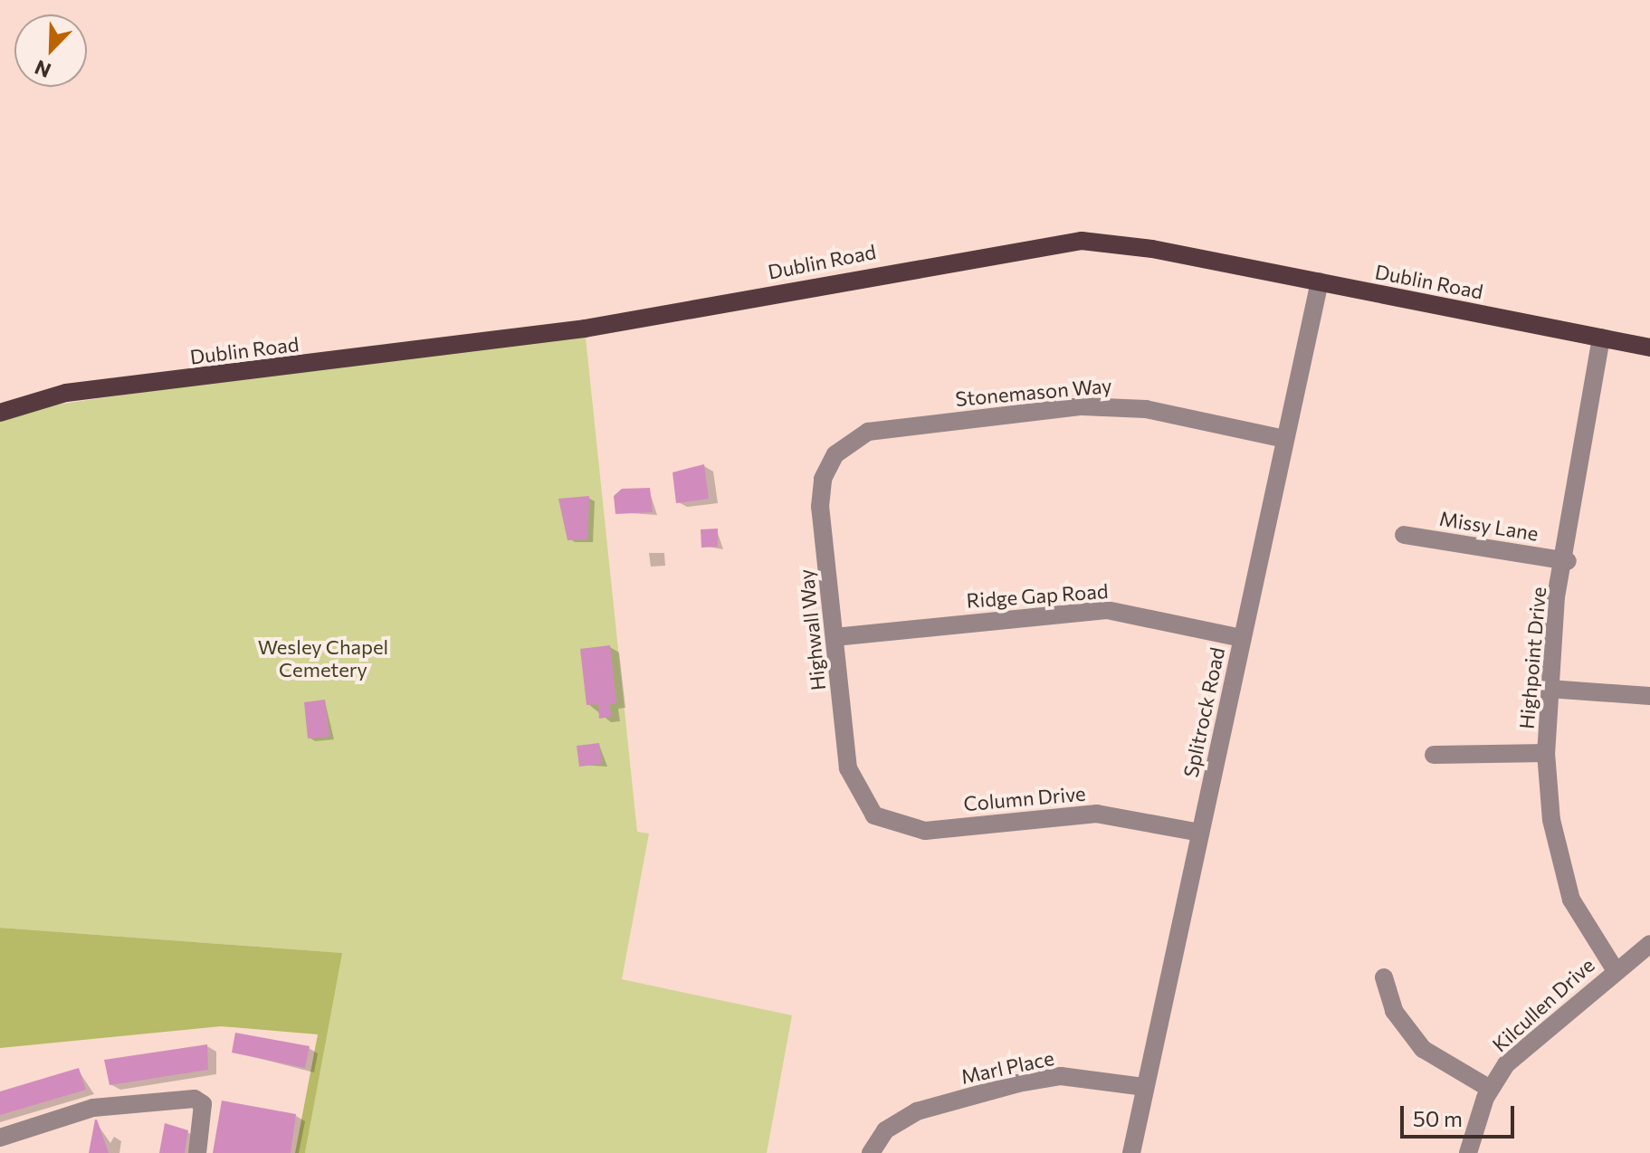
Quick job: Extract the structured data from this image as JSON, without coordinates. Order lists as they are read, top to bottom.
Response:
{
  "streets": {
    "main road": ["Dublin Road"],
    "street": [
      "Stonemason Way",
      "Missy Lane",
      "Ridge Gap Road",
      "Highwall Way",
      "Highpoint Drive",
      "Splitrock Road",
      "Column Drive",
      "Kilcullen Drive",
      "Marl Place"
    ]
  },
  "crossings": [
    ["Dublin Road", "Highpoint Drive"],
    ["Dublin Road", "Splitrock Road"],
    ["Stonemason Way", "Highwall Way"],
    ["Stonemason Way", "Splitrock Road"],
    ["Missy Lane", "Highpoint Drive"],
    ["Ridge Gap Road", "Highwall Way"],
    ["Ridge Gap Road", "Splitrock Road"],
    ["Highwall Way", "Column Drive"],
    ["Highpoint Drive", "Kilcullen Drive"],
    ["Splitrock Road", "Column Drive"],
    ["Splitrock Road", "Marl Place"]
  ],
  "parks": ["Wesley Chapel Cemetery"],
  "scale_bar": "50 m",
  "north": "bottom left"
}
